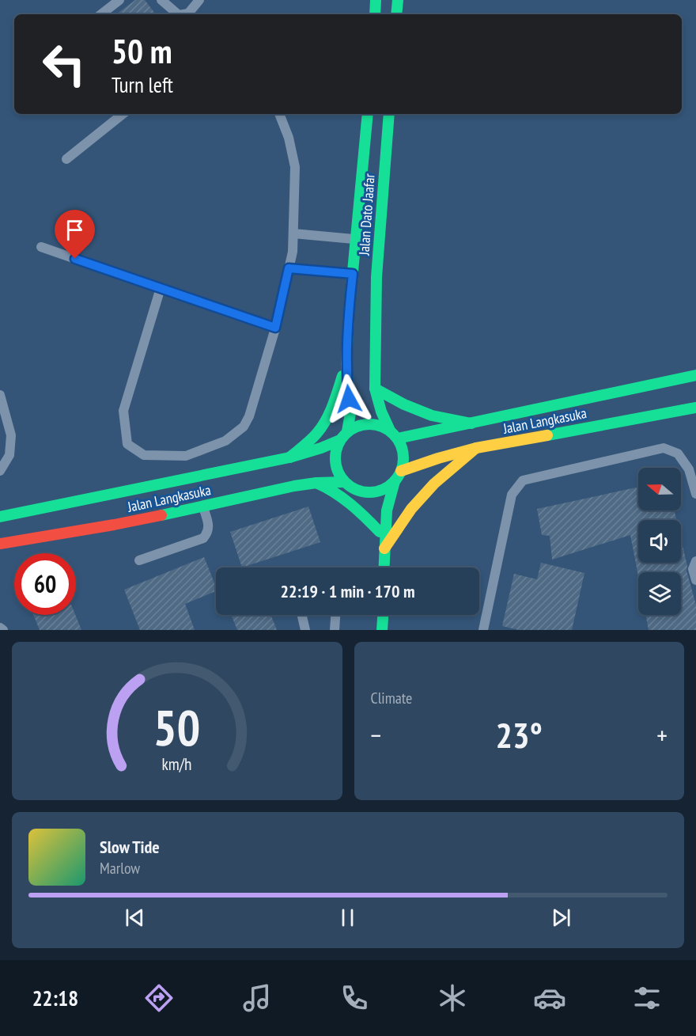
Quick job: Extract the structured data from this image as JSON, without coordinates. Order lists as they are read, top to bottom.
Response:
{
  "streets": {
    "main road": ["Jalan Dato Jaafar", "Jalan Langkasuka"]
  },
  "crossings": [
    ["Jalan Dato Jaafar", "Jalan Langkasuka"]
  ],
  "north": "left",
  "page": {
    "turn": ["50 m", "Turn left"],
    "limit": "60",
    "trip": "22:19 · 1 min · 170 m",
    "tile": "Climate",
    "heat": ["−", "23°", "+"],
    "song": ["Slow Tide", "Marlow"],
    "tabs": "22:18",
    "gauge": ["50", "km/h"]
  }
}
